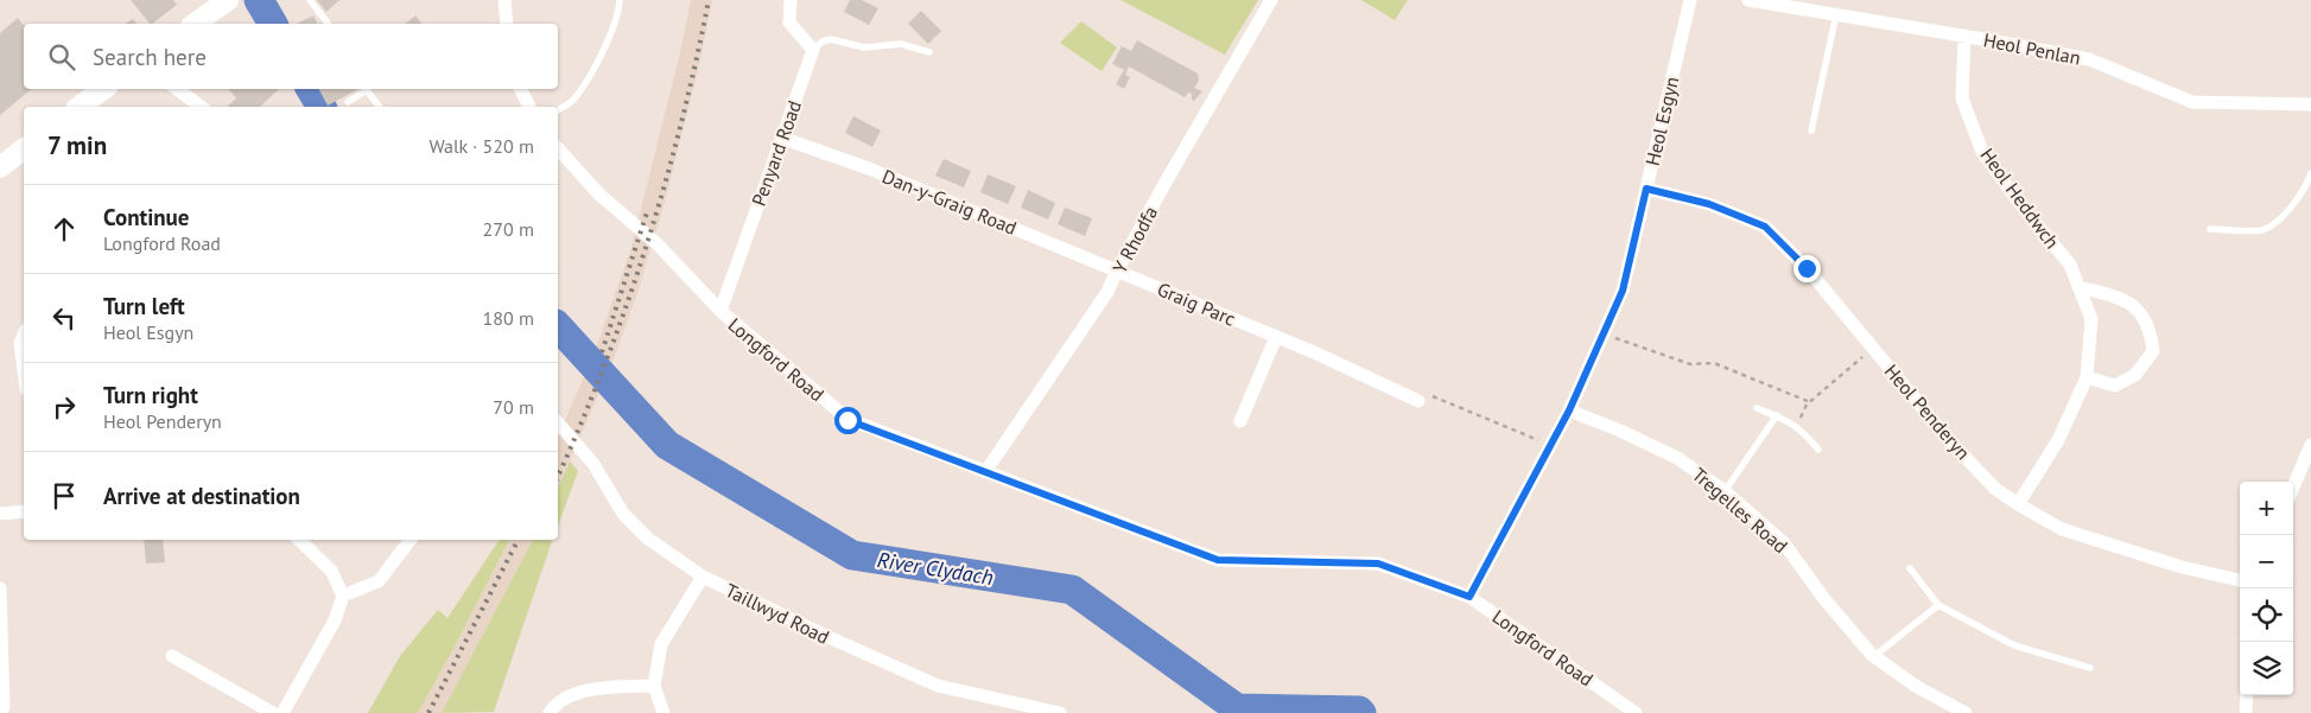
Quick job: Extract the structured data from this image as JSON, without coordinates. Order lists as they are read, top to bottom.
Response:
{
  "streets": {
    "street": [
      "Heol Penlan",
      "Heol Esgyn",
      "Penyard Road",
      "Heol Heddwch",
      "Dan-y-Graig Road",
      "Y Rhodfa",
      "Graig Parc",
      "Longford Road",
      "Heol Penderyn",
      "Tregelles Road",
      "Taillwyd Road"
    ]
  },
  "crossings": [
    ["Heol Penlan", "Heol Heddwch"],
    ["Heol Esgyn", "Longford Road"],
    ["Heol Esgyn", "Heol Penderyn"],
    ["Heol Esgyn", "Tregelles Road"],
    ["Penyard Road", "Dan-y-Graig Road"],
    ["Penyard Road", "Longford Road"],
    ["Heol Heddwch", "Heol Penderyn"],
    ["Dan-y-Graig Road", "Y Rhodfa"],
    ["Dan-y-Graig Road", "Graig Parc"],
    ["Y Rhodfa", "Graig Parc"],
    ["Y Rhodfa", "Longford Road"]
  ],
  "water": ["River Clydach"],
  "page": {
    "search": "Search here",
    "heading": ["7 min", "Walk · 520 m"],
    "list": [
      ["Continue", "Longford Road", "270 m"],
      ["Turn left", "Heol Esgyn", "180 m"],
      ["Turn right", "Heol Penderyn", "70 m"],
      "Arrive at destination"
    ],
    "map_buttons": ["+", "−"]
  }
}
